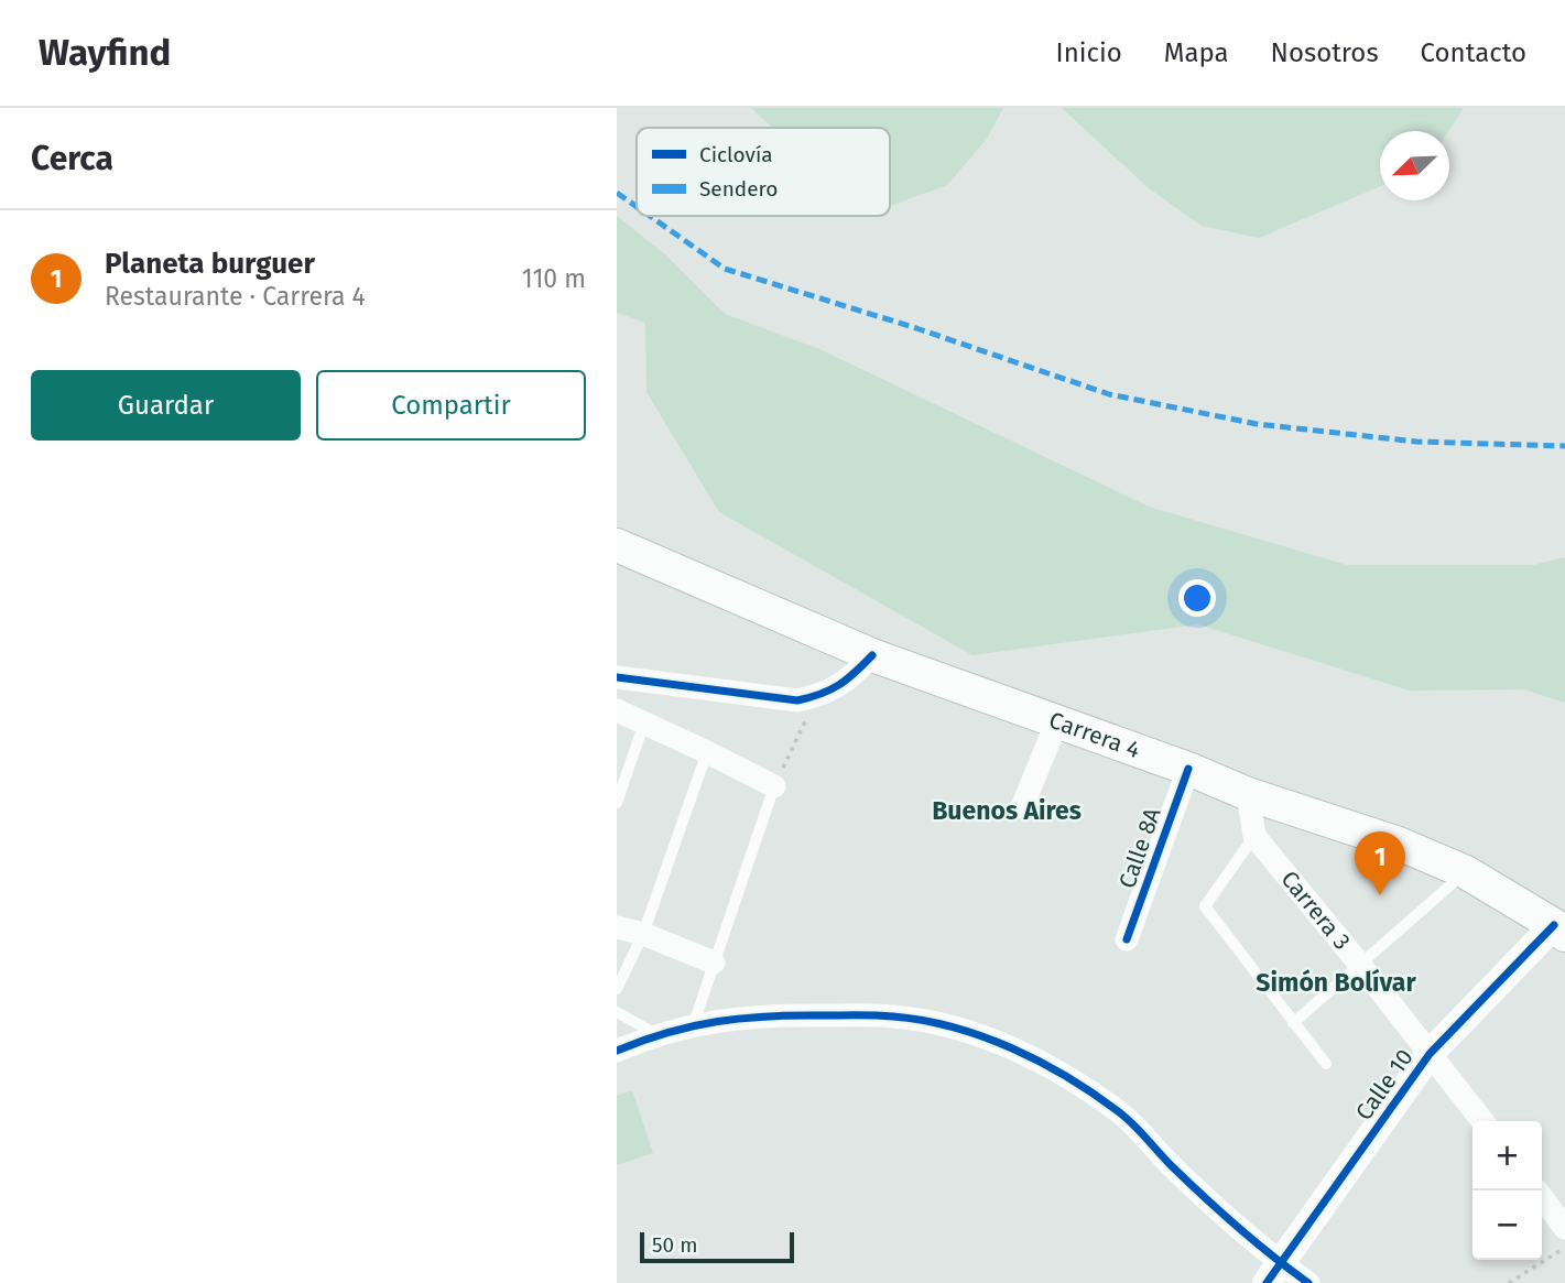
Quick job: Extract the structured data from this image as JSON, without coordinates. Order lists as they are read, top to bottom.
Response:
{
  "streets": {
    "main road": ["Carrera 4"],
    "street": ["Calle 8A", "Carrera 3", "Calle 10"]
  },
  "crossings": [
    ["Carrera 4", "Calle 8A"],
    ["Carrera 4", "Carrera 3"],
    ["Carrera 4", "Calle 10"],
    ["Carrera 3", "Calle 10"]
  ],
  "districts": ["Buenos Aires", "Simón Bolívar"],
  "legend": ["Ciclovía", "Sendero"],
  "scale_bar": "50 m",
  "north": "bottom left",
  "page": {
    "header": "Wayfind",
    "nav": [
      "Inicio",
      "Mapa",
      "Nosotros",
      "Contacto"
    ],
    "heading": "Cerca",
    "list": [
      {
        "mark": "1",
        "name": "Planeta burguer",
        "note": "Restaurante · Carrera 4",
        "value": "110 m"
      }
    ],
    "buttons": ["Guardar", "Compartir"],
    "pins": "1",
    "map_buttons": ["+", "−"],
    "scale": "50 m"
  }
}
